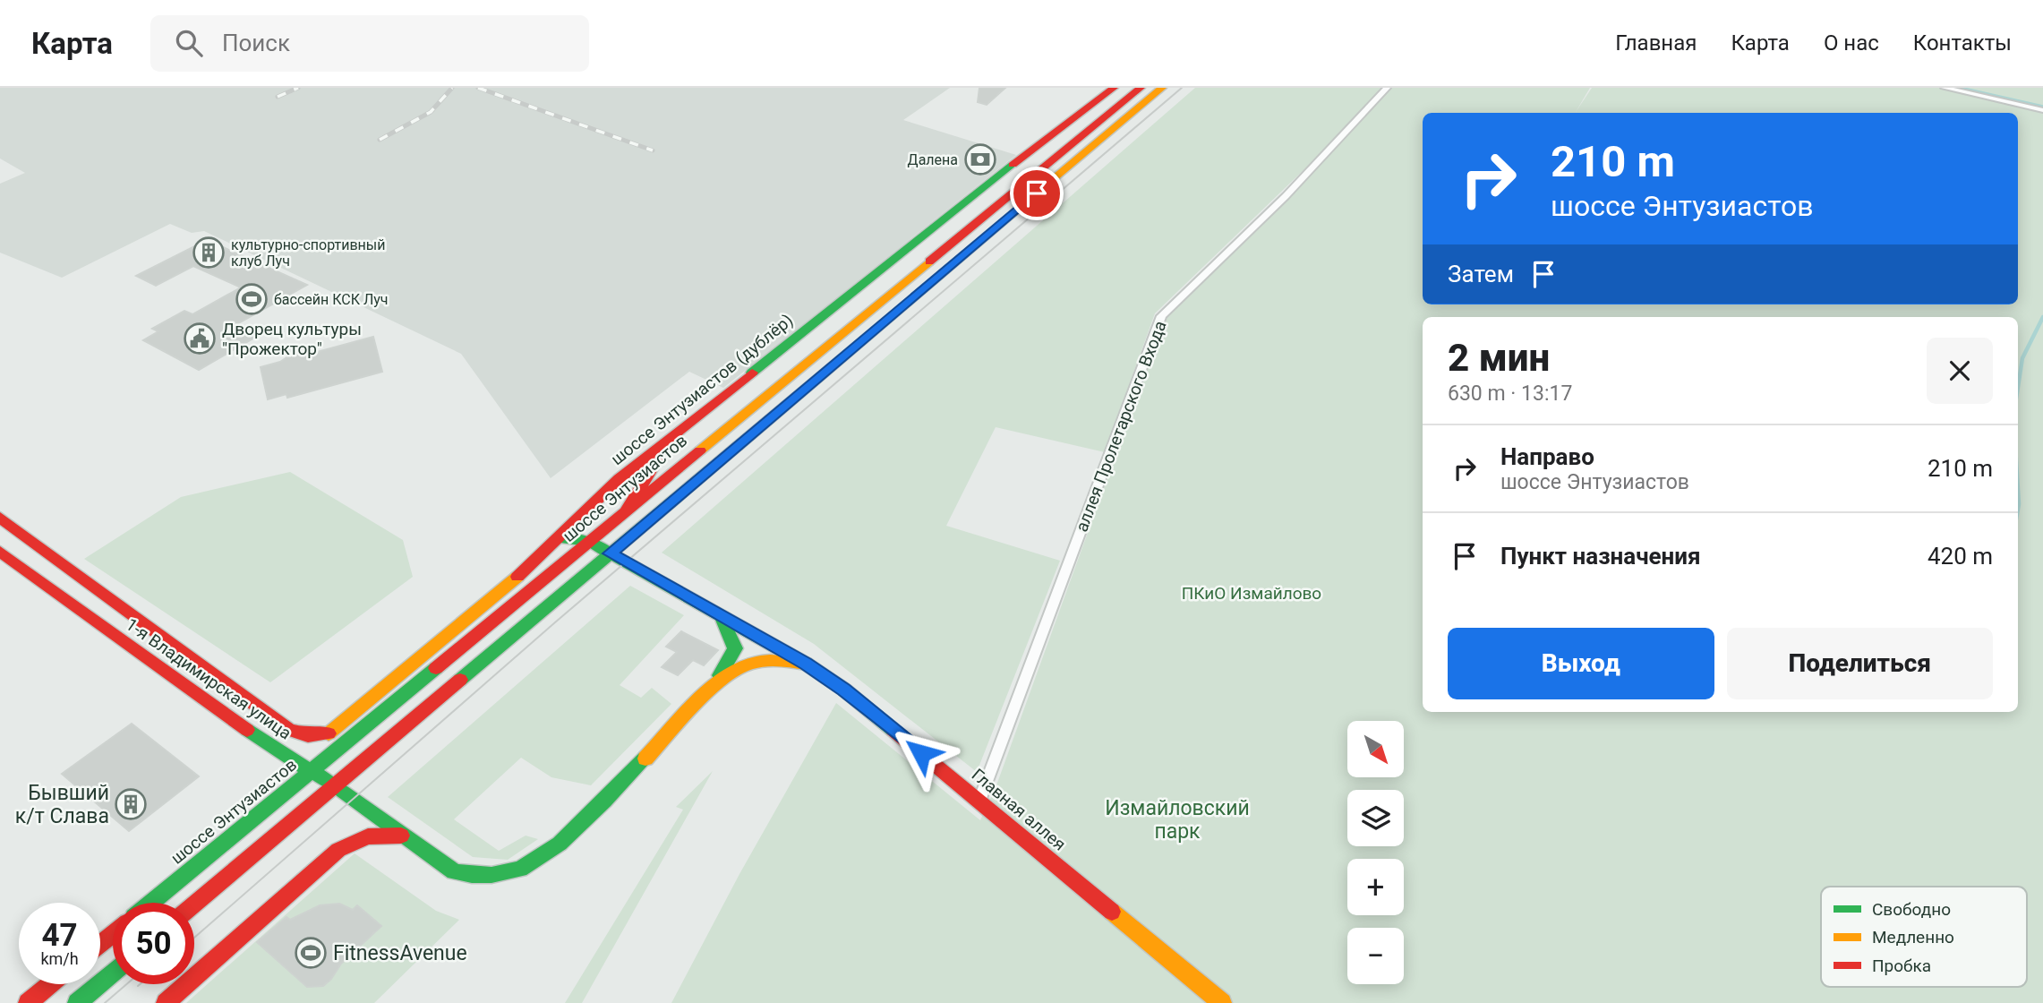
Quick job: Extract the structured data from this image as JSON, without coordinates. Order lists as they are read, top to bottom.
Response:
{
  "streets": {
    "main road": [
      "шоссе Энтузиастов (дублёр)",
      "шоссе Энтузиастов",
      "1-я Владимирская улица",
      "Главная аллея"
    ],
    "street": ["аллея Пролетарского Входа"]
  },
  "crossings": [
    ["шоссе Энтузиастов (дублёр)", "1-я Владимирская улица"],
    ["аллея Пролетарского Входа", "Главная аллея"],
    ["шоссе Энтузиастов", "1-я Владимирская улица"],
    ["шоссе Энтузиастов", "Главная аллея"],
    ["1-я Владимирская улица", "Главная аллея"]
  ],
  "parks": ["ПКиО Измайлово", "Измайловский парк"],
  "places": {
    "bank": ["Далена"],
    "building": ["культурно-спортивный клуб Луч", "Бывший к/т Слава"],
    "sports": ["бассейн КСК Луч", "FitnessAvenue"],
    "public building": ["Дворец культуры \"Прожектор\""]
  },
  "legend": ["Свободно", "Медленно", "Пробка"],
  "north": "bottom right",
  "page": {
    "header": "Карта",
    "search": "Поиск",
    "nav": [
      "Главная",
      "Карта",
      "О нас",
      "Контакты"
    ],
    "turn": ["210 m", "шоссе Энтузиастов"],
    "then": "Затем",
    "heading": ["2 мин", "630 m · 13:17"],
    "list": [
      {
        "name": "Направо",
        "note": "шоссе Энтузиастов",
        "value": "210 m"
      },
      {
        "name": "Пункт назначения",
        "value": "420 m"
      }
    ],
    "buttons": ["Выход", "Поделиться"],
    "map_buttons": ["+", "−"],
    "speed": "47 km/h",
    "limit": "50"
  }
}
